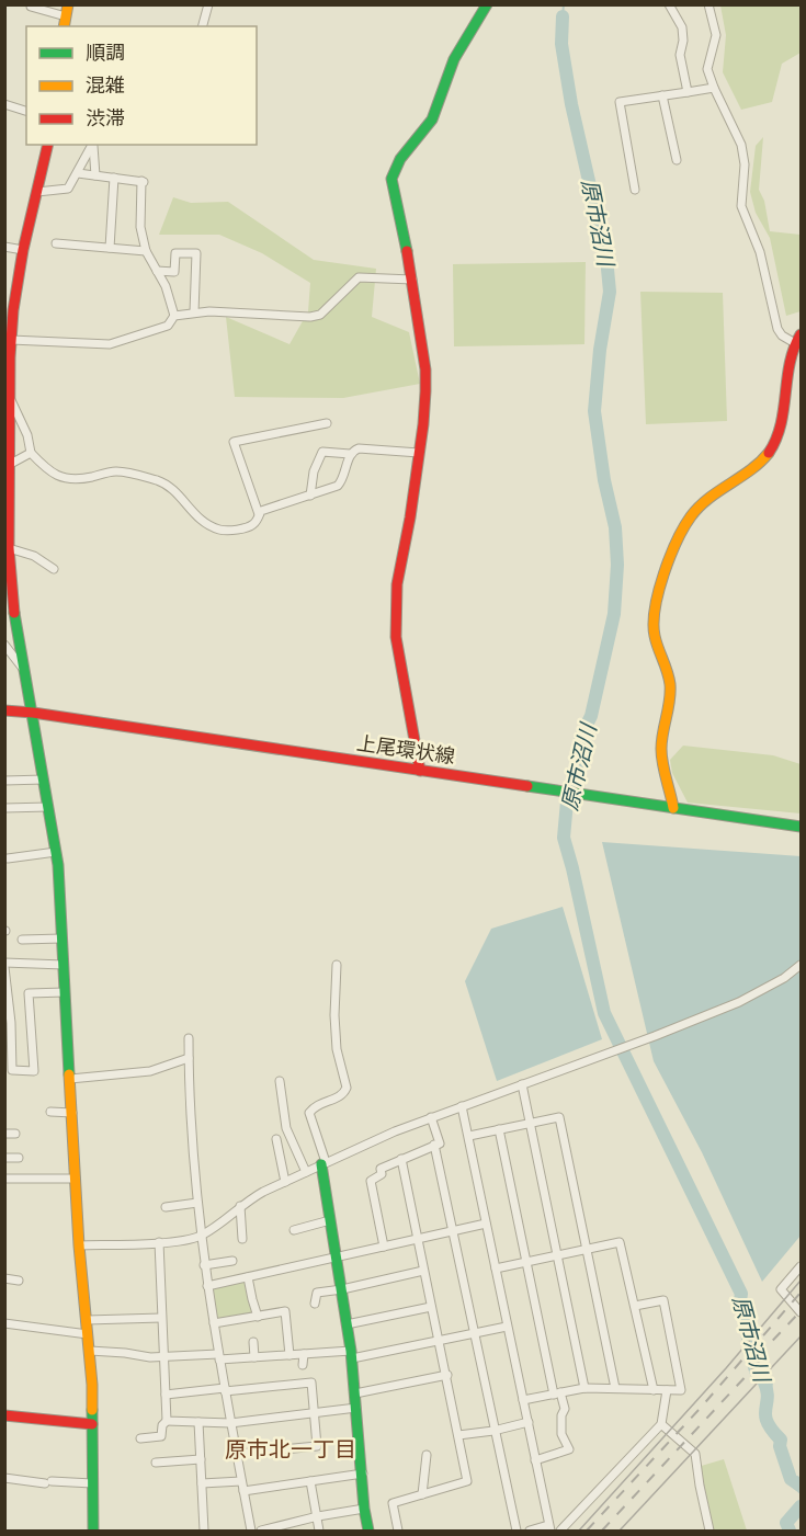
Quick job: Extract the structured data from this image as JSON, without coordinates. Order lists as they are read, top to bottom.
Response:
{
  "streets": {
    "street": ["上尾環状線"]
  },
  "districts": ["原市北一丁目"],
  "water": ["原市沼川"],
  "legend": ["順調", "混雑", "渋滞"]
}
